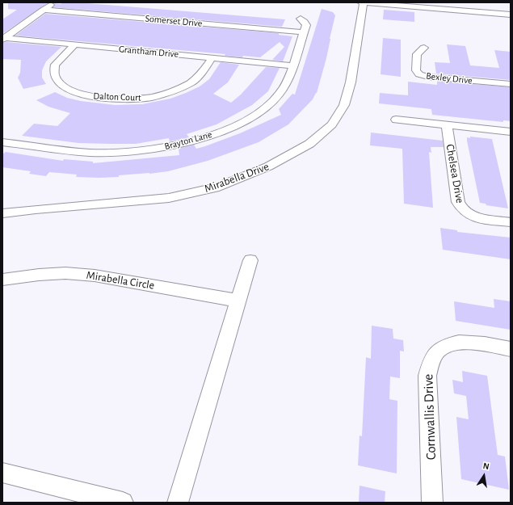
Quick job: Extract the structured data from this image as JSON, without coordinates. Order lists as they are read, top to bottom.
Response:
{
  "streets": {
    "street": [
      "Somerset Drive",
      "Grantham Drive",
      "Bexley Drive",
      "Dalton Court",
      "Brayton Lane",
      "Chelsea Drive",
      "Mirabella Drive",
      "Mirabella Circle",
      "Cornwallis Drive"
    ]
  },
  "crossings": [
    ["Somerset Drive", "Brayton Lane"],
    ["Grantham Drive", "Dalton Court"],
    ["Grantham Drive", "Brayton Lane"]
  ],
  "north": "top"
}
